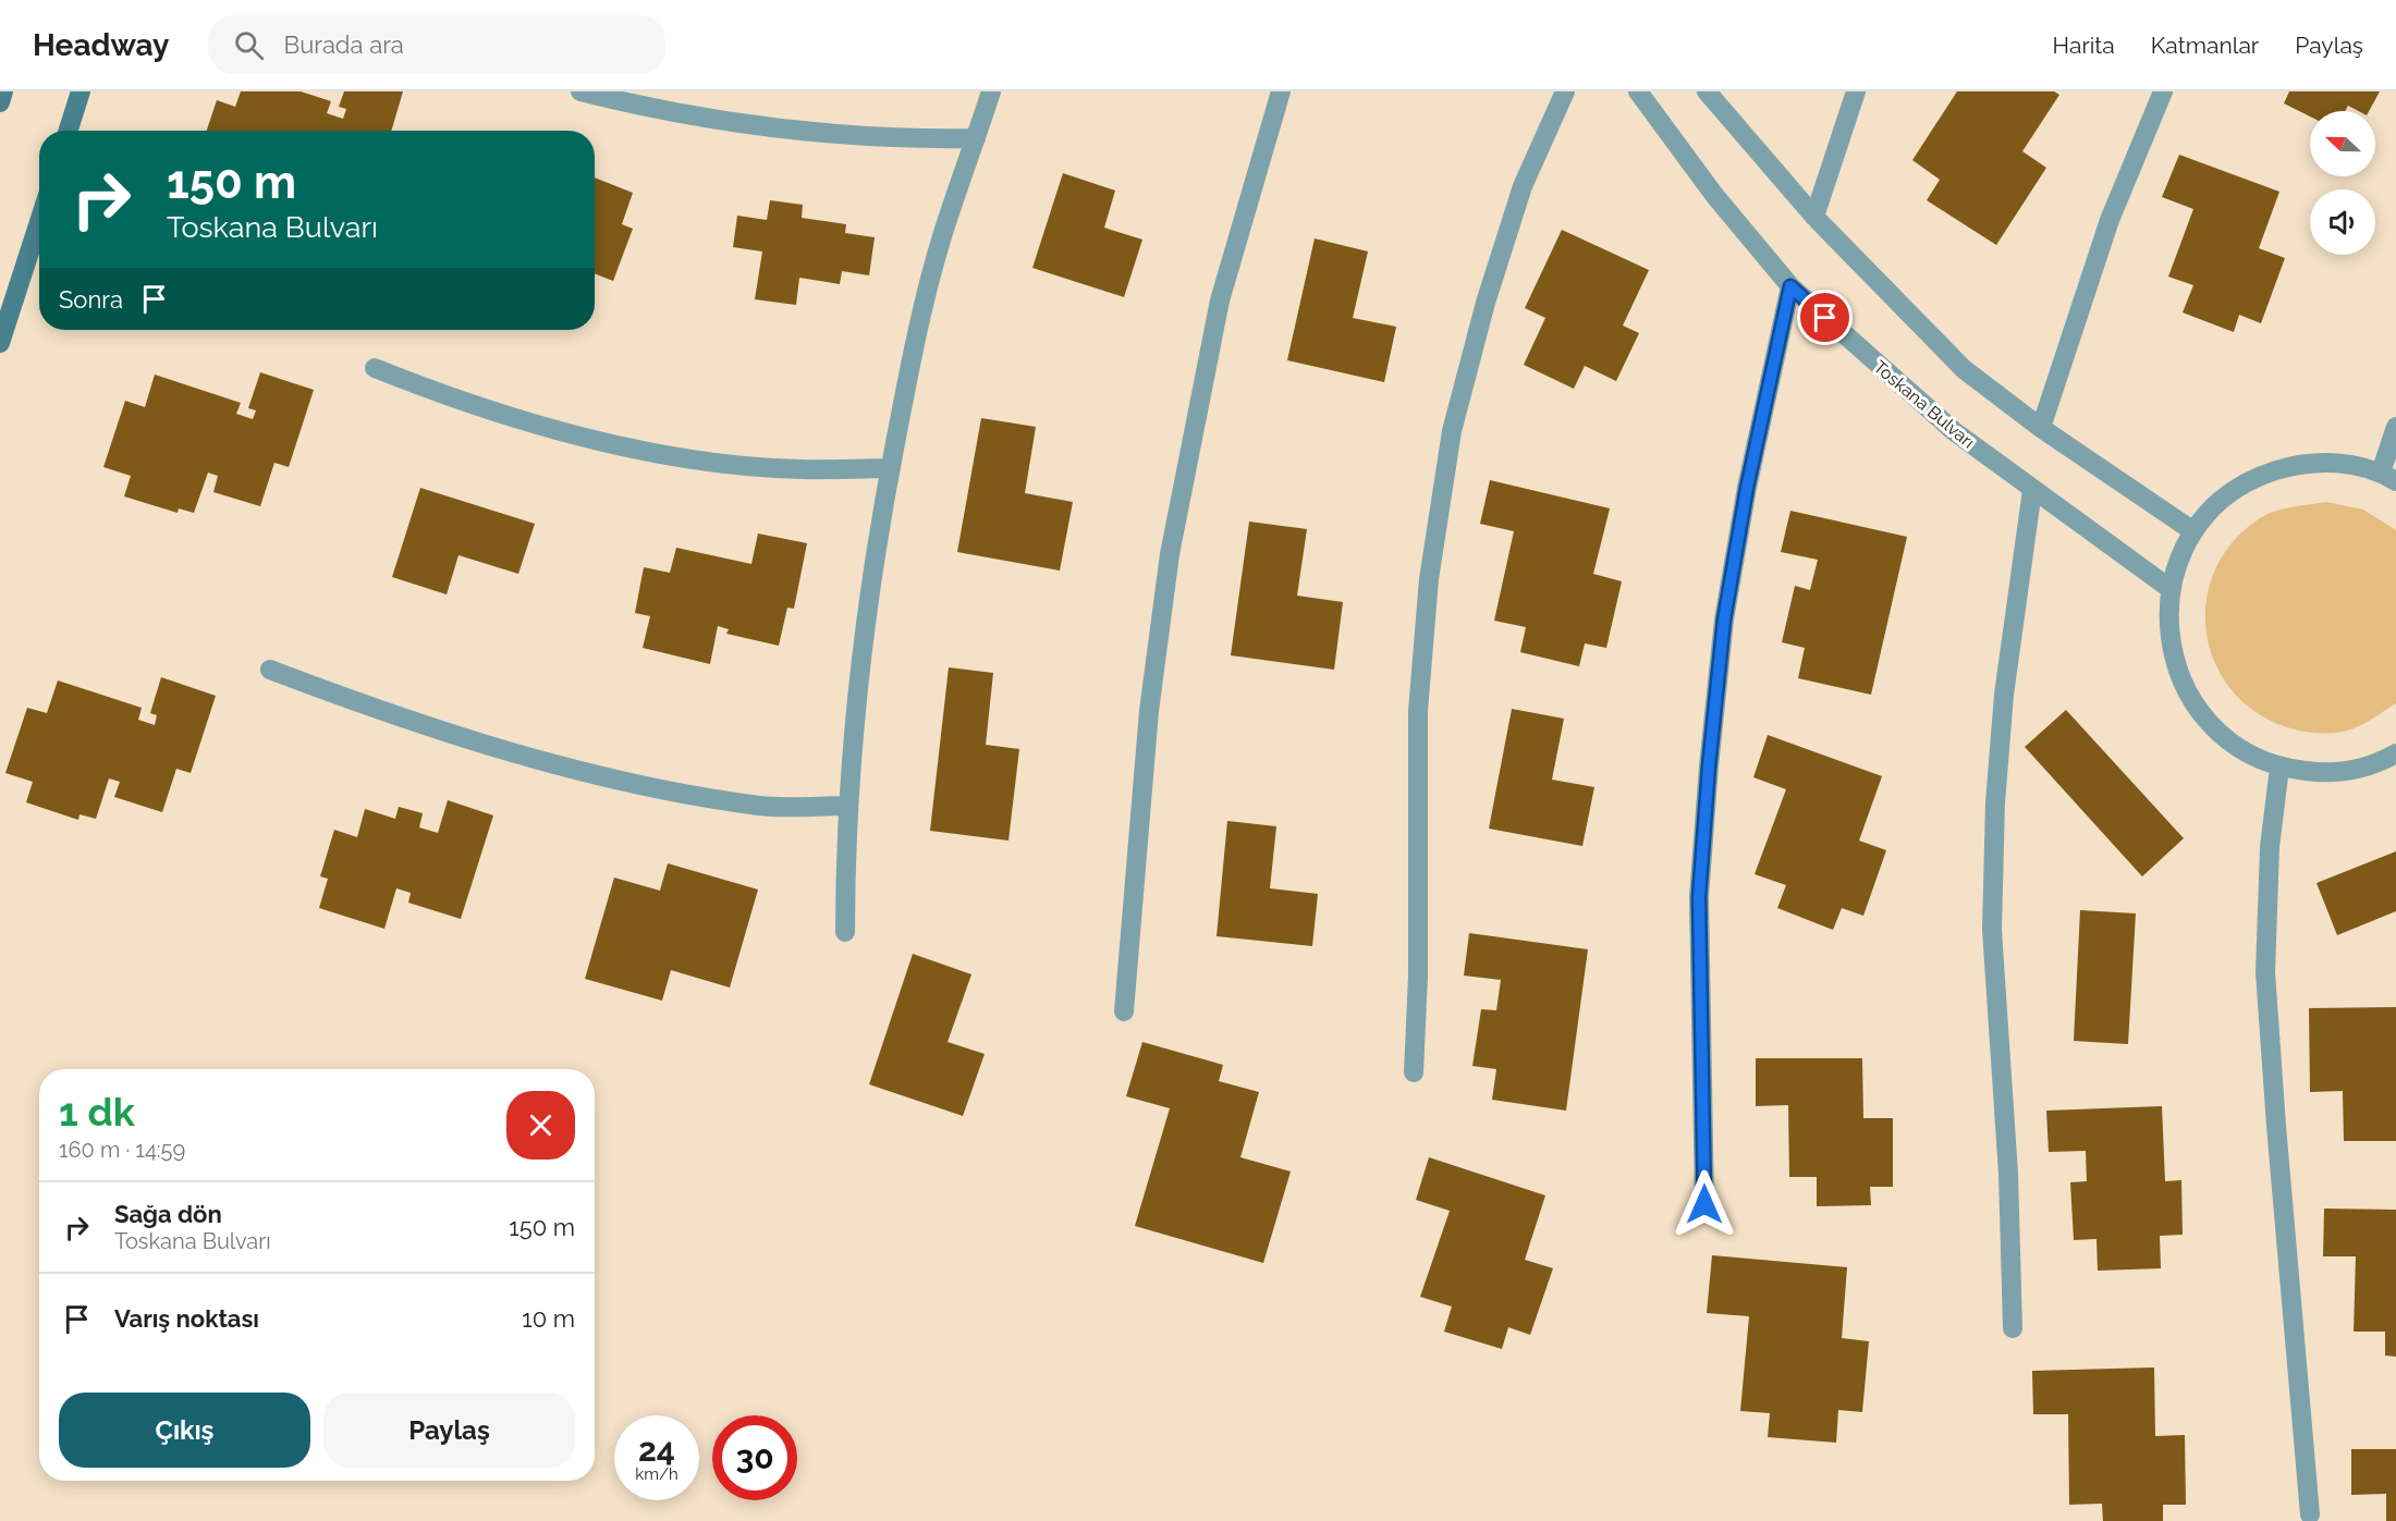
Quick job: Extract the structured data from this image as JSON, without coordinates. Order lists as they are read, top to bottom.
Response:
{
  "streets": {
    "street": ["Toskana Bulvarı"]
  },
  "north": "left",
  "page": {
    "header": "Headway",
    "search": "Burada ara",
    "nav": ["Harita", "Katmanlar", "Paylaş"],
    "turn": ["150 m", "Toskana Bulvarı"],
    "then": "Sonra",
    "heading": ["1 dk", "160 m · 14:59"],
    "list": [
      {
        "name": "Sağa dön",
        "note": "Toskana Bulvarı",
        "value": "150 m"
      },
      {
        "name": "Varış noktası",
        "value": "10 m"
      }
    ],
    "buttons": ["Çıkış", "Paylaş"],
    "speed": "24 km/h",
    "limit": "30"
  }
}
